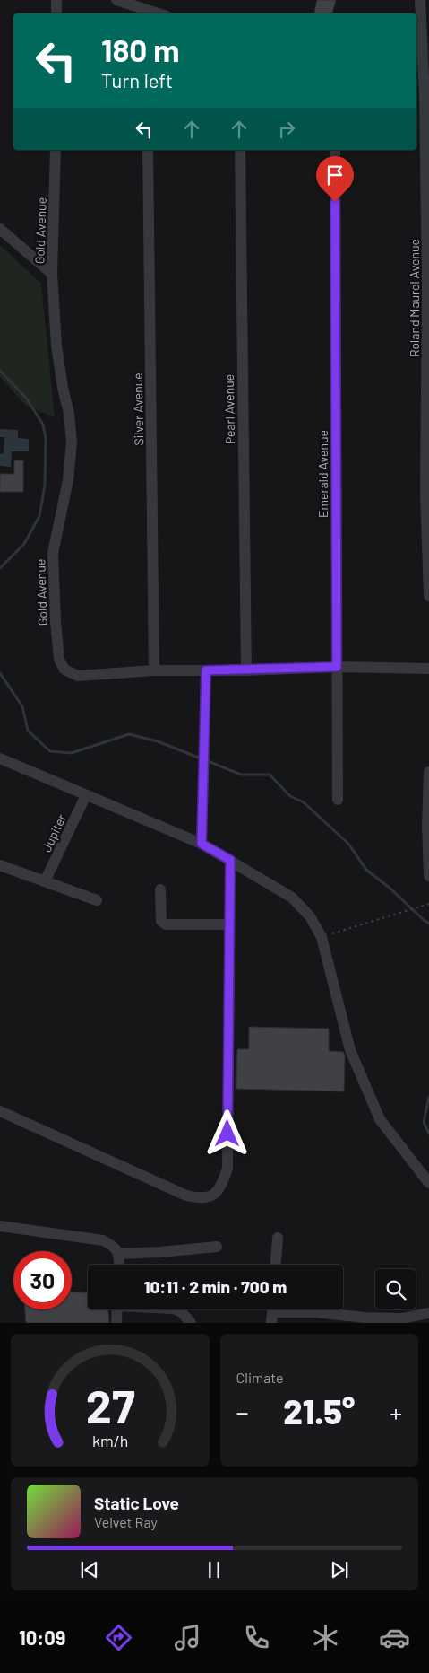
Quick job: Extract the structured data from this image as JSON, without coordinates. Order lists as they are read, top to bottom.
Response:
{
  "streets": {
    "street": [
      "Gold Avenue",
      "Roland Maurel Avenue",
      "Silver Avenue",
      "Pearl Avenue",
      "Emerald Avenue",
      "Jupiter"
    ]
  },
  "crossings": [
    ["Gold Avenue", "Silver Avenue"],
    ["Gold Avenue", "Pearl Avenue"],
    ["Gold Avenue", "Emerald Avenue"]
  ],
  "page": {
    "turn": ["180 m", "Turn left"],
    "limit": "30",
    "trip": "10:11 · 2 min · 700 m",
    "tile": "Climate",
    "heat": ["−", "21.5°", "+"],
    "song": ["Static Love", "Velvet Ray"],
    "tabs": "10:09",
    "gauge": ["27", "km/h"]
  }
}
